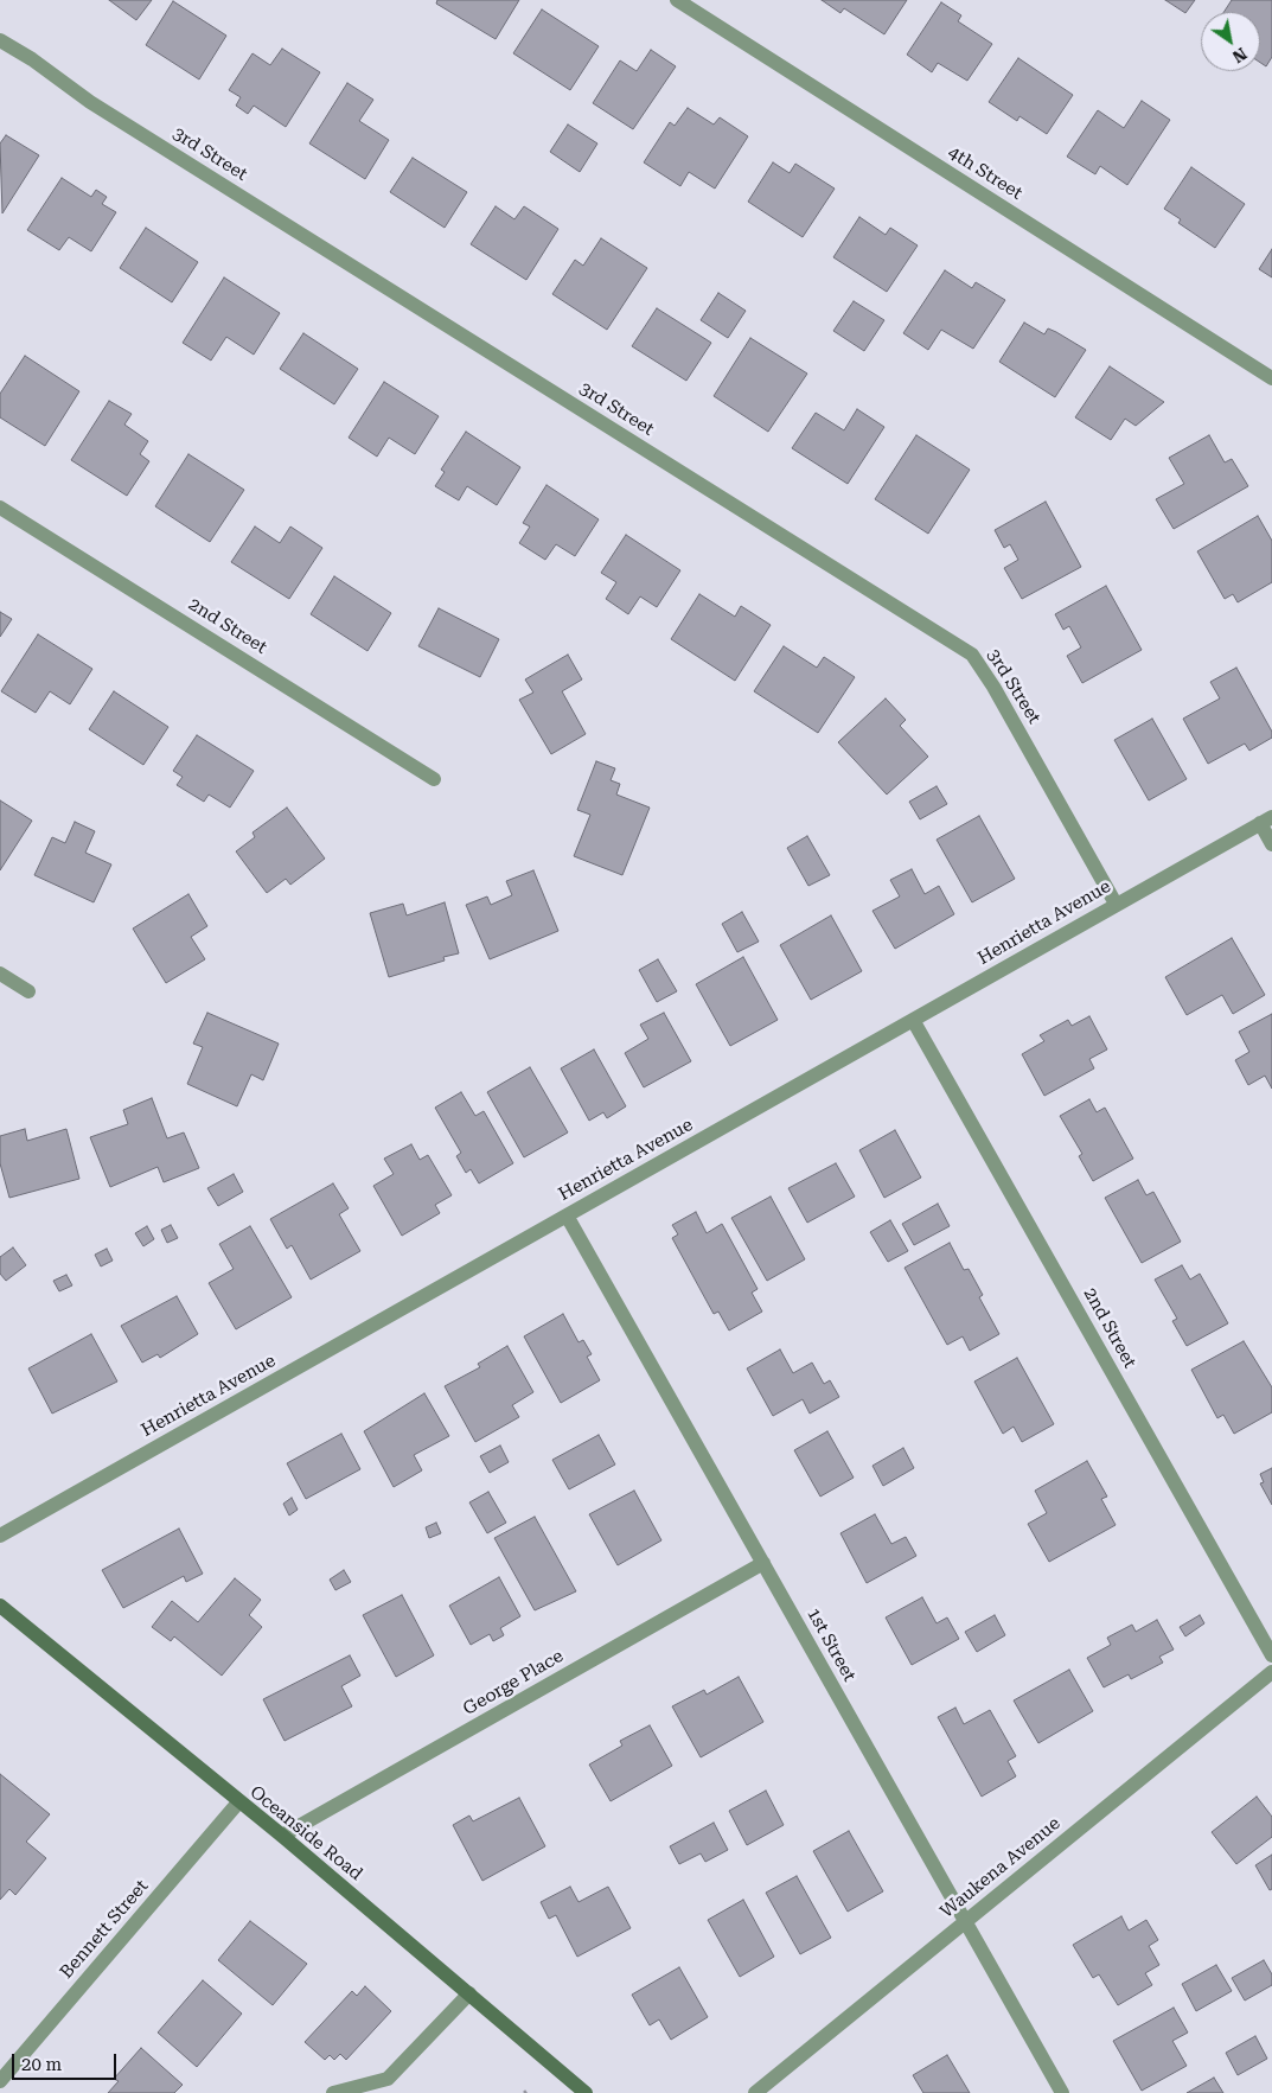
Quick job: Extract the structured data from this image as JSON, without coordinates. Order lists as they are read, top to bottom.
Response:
{
  "streets": {
    "main road": ["Oceanside Road"],
    "street": [
      "3rd Street",
      "4th Street",
      "2nd Street",
      "Henrietta Avenue",
      "1st Street",
      "George Place",
      "Waukena Avenue",
      "Bennett Street"
    ]
  },
  "crossings": [
    ["3rd Street", "Henrietta Avenue"],
    ["2nd Street", "Henrietta Avenue"],
    ["Henrietta Avenue", "1st Street"],
    ["1st Street", "George Place"],
    ["1st Street", "Waukena Avenue"],
    ["George Place", "Oceanside Road"],
    ["Oceanside Road", "Bennett Street"]
  ],
  "scale_bar": "20 m",
  "north": "bottom right"
}
